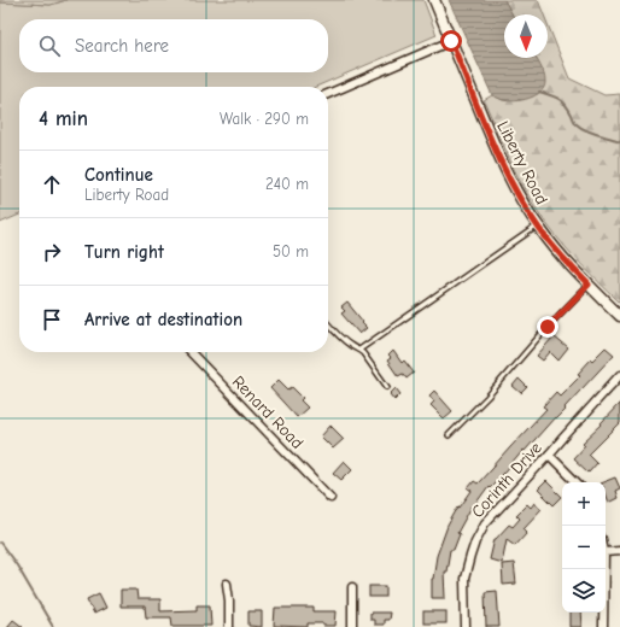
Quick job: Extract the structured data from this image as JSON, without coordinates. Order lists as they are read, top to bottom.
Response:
{
  "streets": {
    "street": ["Liberty Road", "Renard Road", "Corinth Drive"]
  },
  "north": "bottom",
  "page": {
    "search": "Search here",
    "heading": ["4 min", "Walk · 290 m"],
    "list": [
      ["Continue", "Liberty Road", "240 m"],
      ["Turn right", "50 m"],
      "Arrive at destination"
    ],
    "map_buttons": ["+", "−"]
  }
}
